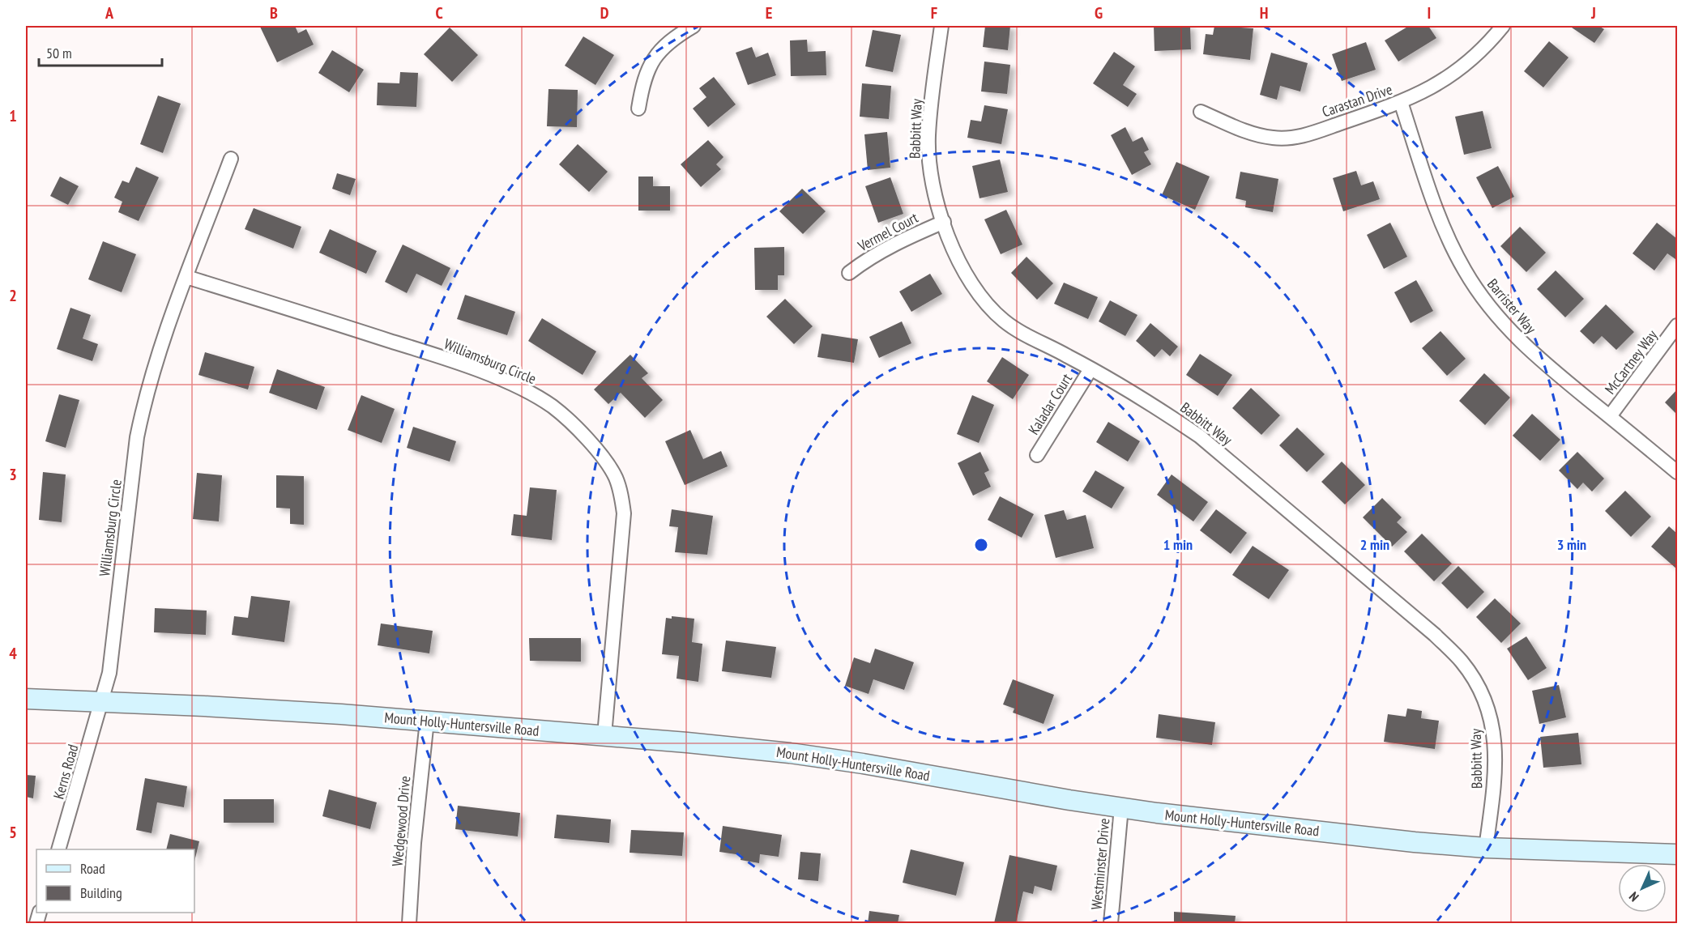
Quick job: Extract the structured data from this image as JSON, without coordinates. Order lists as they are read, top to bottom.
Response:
{
  "streets": {
    "main road": ["Mount Holly-Huntersville Road"],
    "street": [
      "Carastan Drive",
      "Babbitt Way",
      "Vermel Court",
      "Barrister Way",
      "Williamsburg Circle",
      "McCartney Way",
      "Kaladar Court",
      "Kerns Road",
      "Wedgewood Drive",
      "Westminster Drive"
    ]
  },
  "crossings": [
    ["Carastan Drive", "Barrister Way"],
    ["Babbitt Way", "Vermel Court"],
    ["Babbitt Way", "Kaladar Court"],
    ["Babbitt Way", "Mount Holly-Huntersville Road"],
    ["Barrister Way", "McCartney Way"],
    ["Williamsburg Circle", "Mount Holly-Huntersville Road"],
    ["Williamsburg Circle", "Kerns Road"],
    ["Mount Holly-Huntersville Road", "Kerns Road"],
    ["Mount Holly-Huntersville Road", "Wedgewood Drive"],
    ["Mount Holly-Huntersville Road", "Westminster Drive"]
  ],
  "legend": ["Road", "Building"],
  "scale_bar": "50 m",
  "north": "bottom left",
  "grid": {
    "columns": [
      "A",
      "B",
      "C",
      "D",
      "E",
      "F",
      "G",
      "H",
      "I",
      "J"
    ],
    "rows": [
      "1",
      "2",
      "3",
      "4",
      "5"
    ]
  },
  "rings": ["1 min", "2 min", "3 min"]
}
